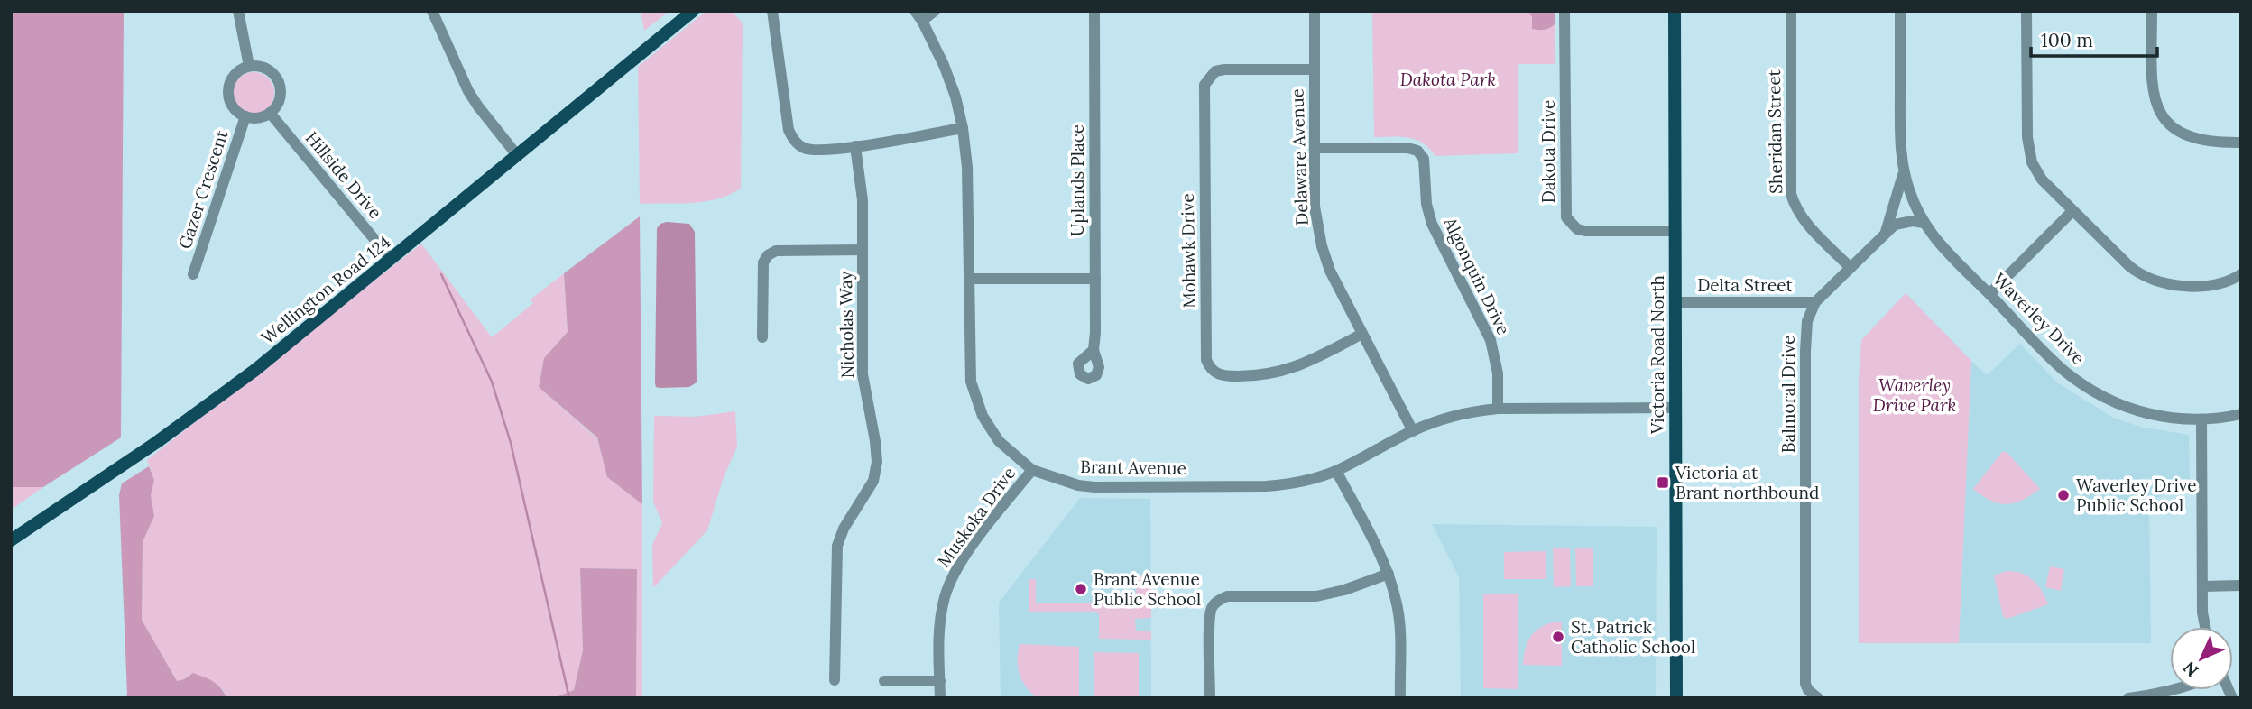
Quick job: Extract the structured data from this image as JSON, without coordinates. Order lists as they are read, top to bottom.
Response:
{
  "streets": {
    "main road": ["Wellington Road 124", "Victoria Road North"],
    "street": [
      "Sheridan Street",
      "Dakota Drive",
      "Delaware Avenue",
      "Hillside Drive",
      "Uplands Place",
      "Gazer Crescent",
      "Mohawk Drive",
      "Algonquin Drive",
      "Delta Street",
      "Waverley Drive",
      "Nicholas Way",
      "Balmoral Drive",
      "Brant Avenue",
      "Muskoka Drive"
    ]
  },
  "crossings": [
    ["Sheridan Street", "Balmoral Drive"],
    ["Dakota Drive", "Victoria Road North"],
    ["Delaware Avenue", "Mohawk Drive"],
    ["Delaware Avenue", "Algonquin Drive"],
    ["Delaware Avenue", "Brant Avenue"],
    ["Hillside Drive", "Gazer Crescent"],
    ["Hillside Drive", "Wellington Road 124"],
    ["Algonquin Drive", "Brant Avenue"],
    ["Delta Street", "Victoria Road North"],
    ["Delta Street", "Balmoral Drive"],
    ["Waverley Drive", "Balmoral Drive"],
    ["Victoria Road North", "Brant Avenue"],
    ["Brant Avenue", "Muskoka Drive"]
  ],
  "parks": ["Dakota Park", "Waverley Drive Park"],
  "places": {
    "transit": ["Victoria at Brant northbound"],
    "other": ["Waverley Drive Public School", "Brant Avenue Public School", "St. Patrick Catholic School"]
  },
  "scale_bar": "100 m",
  "north": "bottom left"
}
